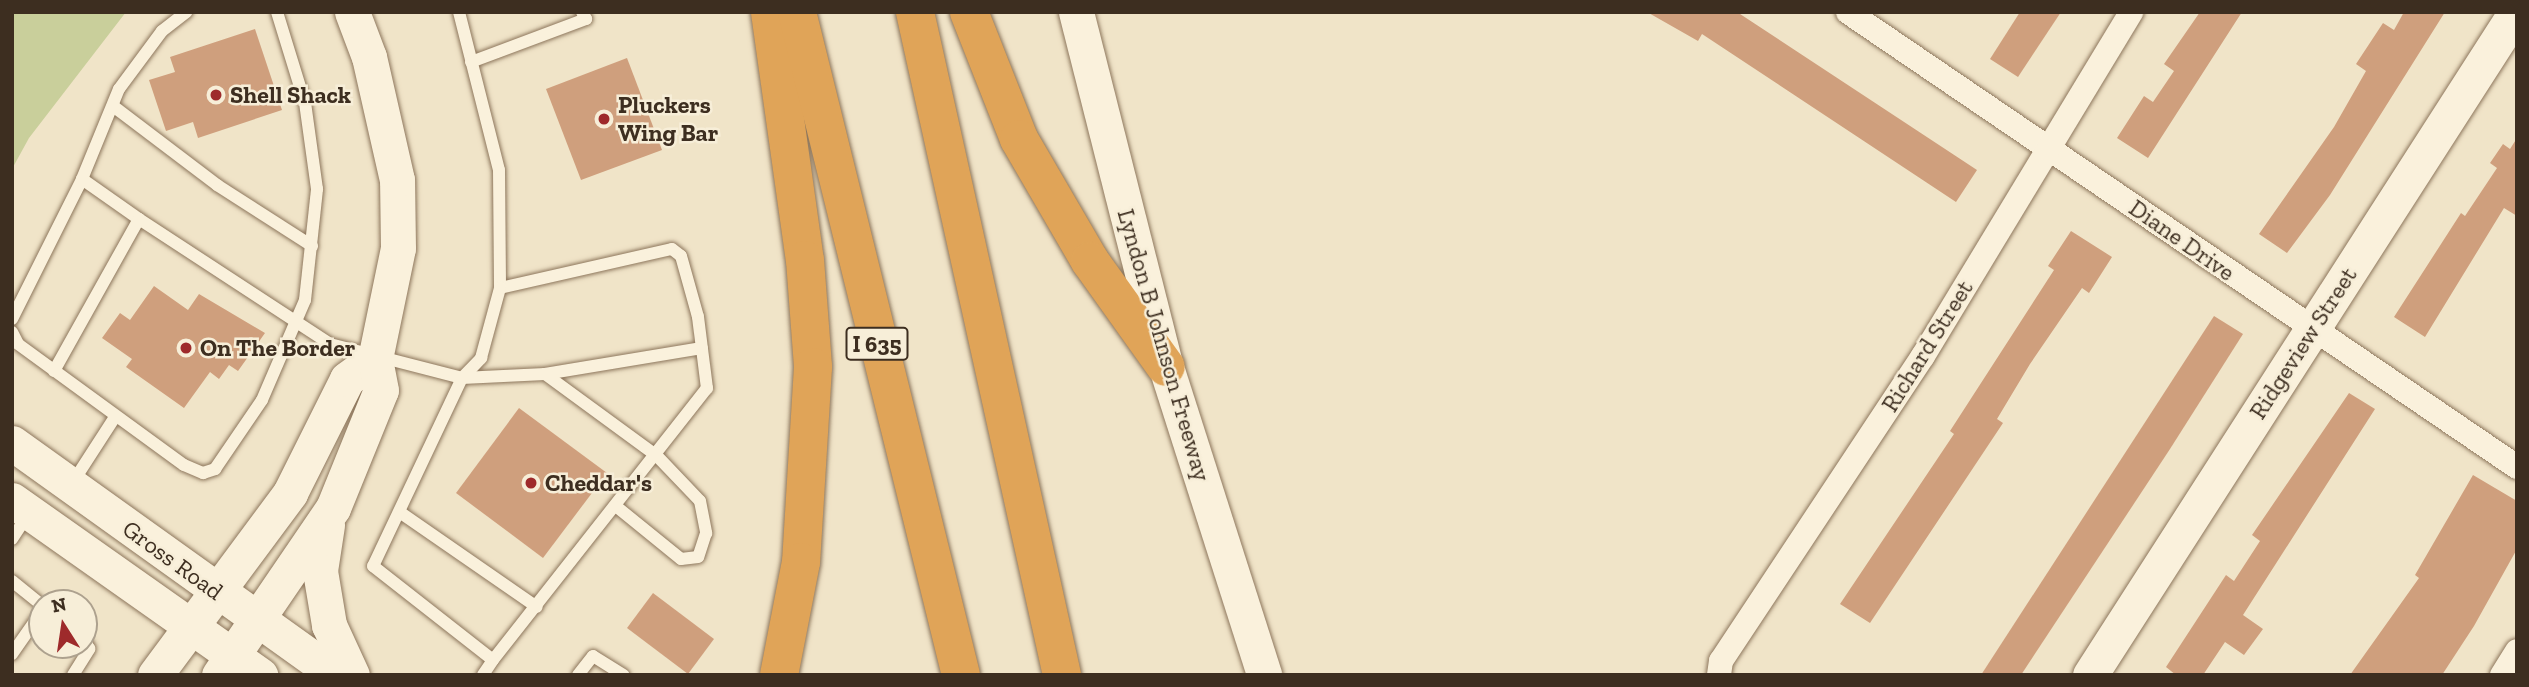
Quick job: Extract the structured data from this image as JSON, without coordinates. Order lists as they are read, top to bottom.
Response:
{
  "streets": {
    "highway": ["I 635"],
    "street": [
      "Diane Drive",
      "Ridgeview Street",
      "Lyndon B Johnson Freeway",
      "Richard Street",
      "Gross Road"
    ]
  },
  "crossings": [
    ["Diane Drive", "Ridgeview Street"],
    ["Diane Drive", "Richard Street"]
  ],
  "places": [
    "Shell Shack",
    "Pluckers Wing Bar",
    "On The Border",
    "Cheddar's"
  ],
  "north": "top"
}
